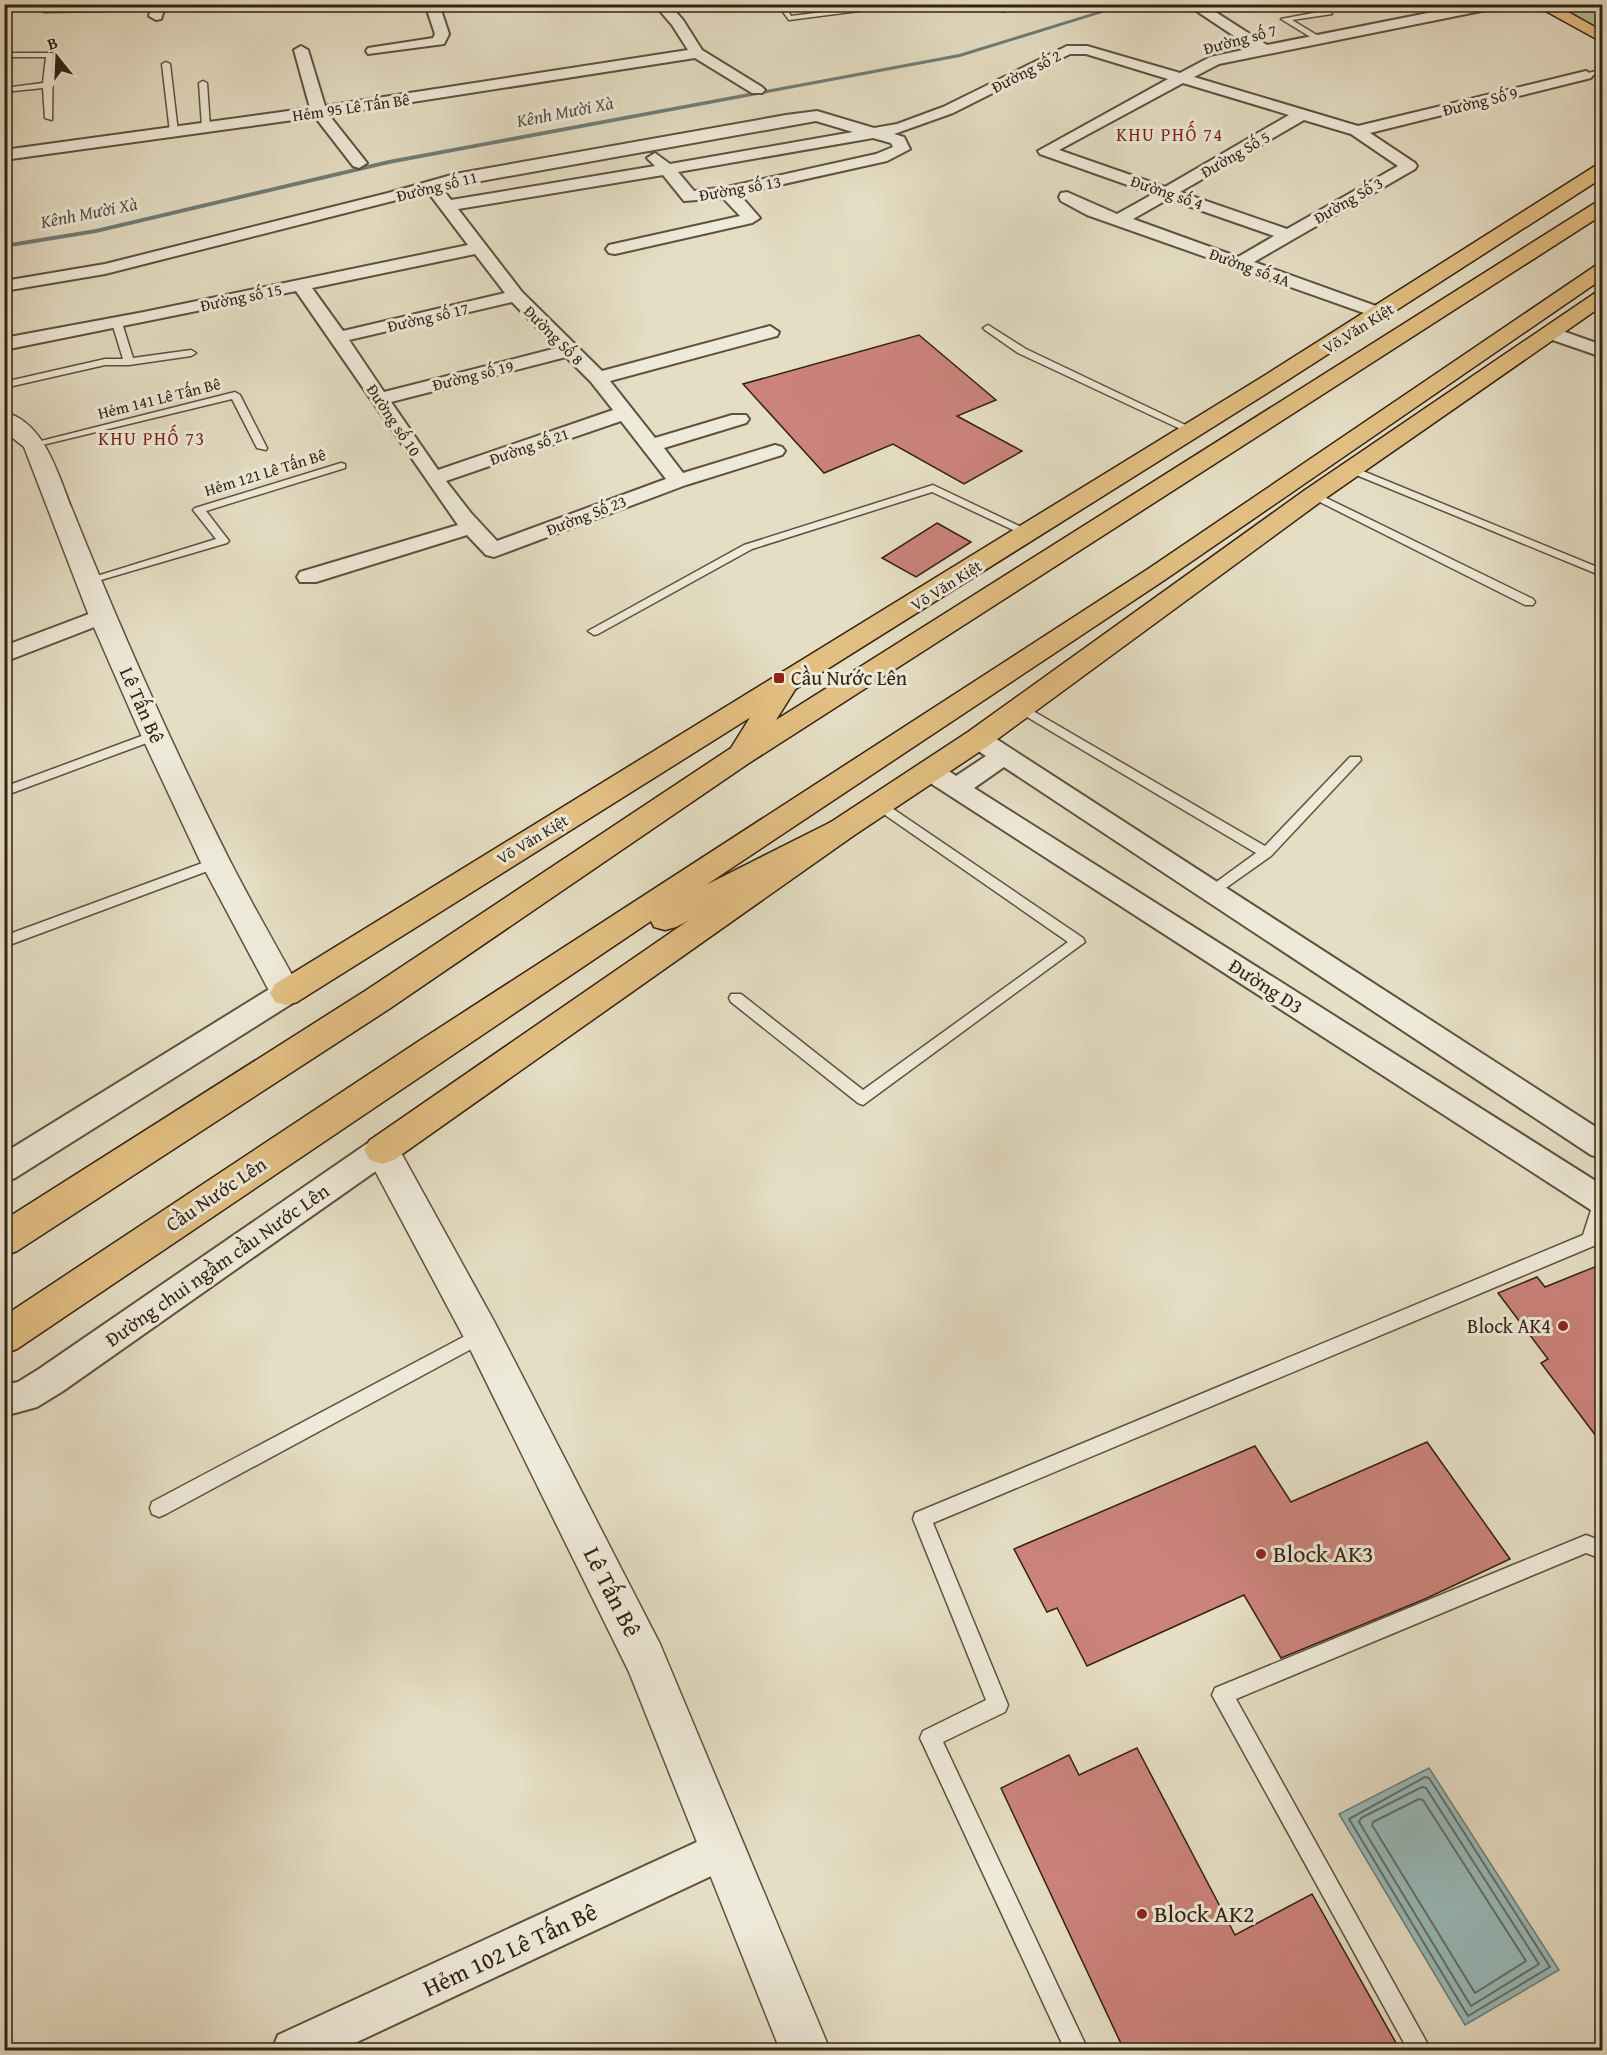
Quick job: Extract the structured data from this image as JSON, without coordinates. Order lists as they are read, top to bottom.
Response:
{
  "streets": {
    "main road": ["Võ Văn Kiệt", "Cầu Nước Lên"],
    "street": [
      "Đường số 7",
      "Đường số 2",
      "Đường Số 9",
      "Hẻm 95 Lê Tấn Bê",
      "Đường Số 5",
      "Đường số 11",
      "Đường số 13",
      "Đường số 4",
      "Đường Số 3",
      "Đường số 4A",
      "Đường số 15",
      "Đường số 17",
      "Đường Số 8",
      "Đường số 19",
      "Đường số 10",
      "Đường số 21",
      "Đường Số 23",
      "Lê Tấn Bê",
      "Đường D3",
      "Đường chui ngầm cầu Nước Lên",
      "Hẻm 102 Lê Tấn Bê"
    ],
    "lane": ["Hẻm 141 Lê Tấn Bê", "Hẻm 121 Lê Tấn Bê"]
  },
  "crossings": [
    ["Đường số 7", "Đường số 2"],
    ["Đường số 7", "Đường số 4"],
    ["Đường số 2", "Đường Số 9"],
    ["Đường số 2", "Đường Số 5"],
    ["Đường số 2", "Đường số 11"],
    ["Đường số 2", "Đường số 13"],
    ["Đường số 2", "Đường Số 3"],
    ["Đường Số 5", "Đường số 4"],
    ["Đường Số 5", "Đường số 4A"],
    ["Đường số 11", "Đường số 13"],
    ["Đường số 11", "Đường Số 8"],
    ["Đường số 4", "Đường Số 3"],
    ["Đường Số 3", "Đường số 4A"],
    ["Đường số 4A", "Võ Văn Kiệt"],
    ["Đường số 15", "Đường Số 8"],
    ["Đường số 15", "Đường số 10"],
    ["Đường số 17", "Đường Số 8"],
    ["Đường số 17", "Đường số 10"],
    ["Võ Văn Kiệt", "Lê Tấn Bê"],
    ["Đường Số 8", "Đường số 19"],
    ["Đường Số 8", "Đường số 21"],
    ["Đường Số 8", "Đường Số 23"],
    ["Đường số 19", "Đường số 10"],
    ["Hẻm 141 Lê Tấn Bê", "Lê Tấn Bê"],
    ["Đường số 10", "Đường số 21"],
    ["Đường số 10", "Đường Số 23"],
    ["Hẻm 121 Lê Tấn Bê", "Lê Tấn Bê"],
    ["Lê Tấn Bê", "Đường chui ngầm cầu Nước Lên"],
    ["Lê Tấn Bê", "Hẻm 102 Lê Tấn Bê"]
  ],
  "districts": ["KHU PHỐ 74", "KHU PHỐ 73"],
  "water": ["Kênh Mười Xà"],
  "places": {
    "transit": ["Cầu Nước Lên"],
    "other": ["Block AK4", "Block AK3", "Block AK2"]
  },
  "north": "top"
}
